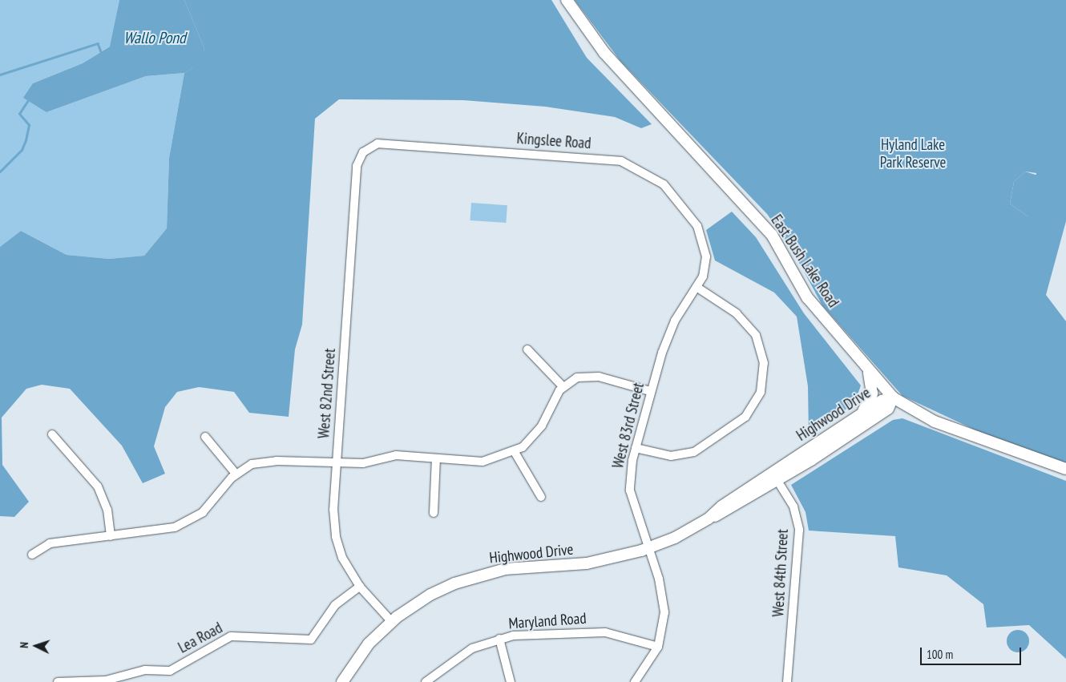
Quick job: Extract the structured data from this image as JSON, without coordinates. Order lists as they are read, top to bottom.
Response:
{
  "streets": {
    "street": [
      "Kingslee Road",
      "East Bush Lake Road",
      "West 82nd Street",
      "Highwood Drive",
      "West 83rd Street",
      "West 84th Street",
      "Maryland Road",
      "Lea Road"
    ]
  },
  "crossings": [
    ["Kingslee Road", "West 82nd Street"],
    ["Kingslee Road", "West 83rd Street"],
    ["East Bush Lake Road", "Highwood Drive"],
    ["West 82nd Street", "Highwood Drive"],
    ["West 82nd Street", "Lea Road"],
    ["Highwood Drive", "West 83rd Street"],
    ["Highwood Drive", "West 84th Street"],
    ["West 83rd Street", "Maryland Road"]
  ],
  "water": ["Wallo Pond"],
  "parks": ["Hyland Lake Park Reserve"],
  "scale_bar": "100 m",
  "north": "left"
}
